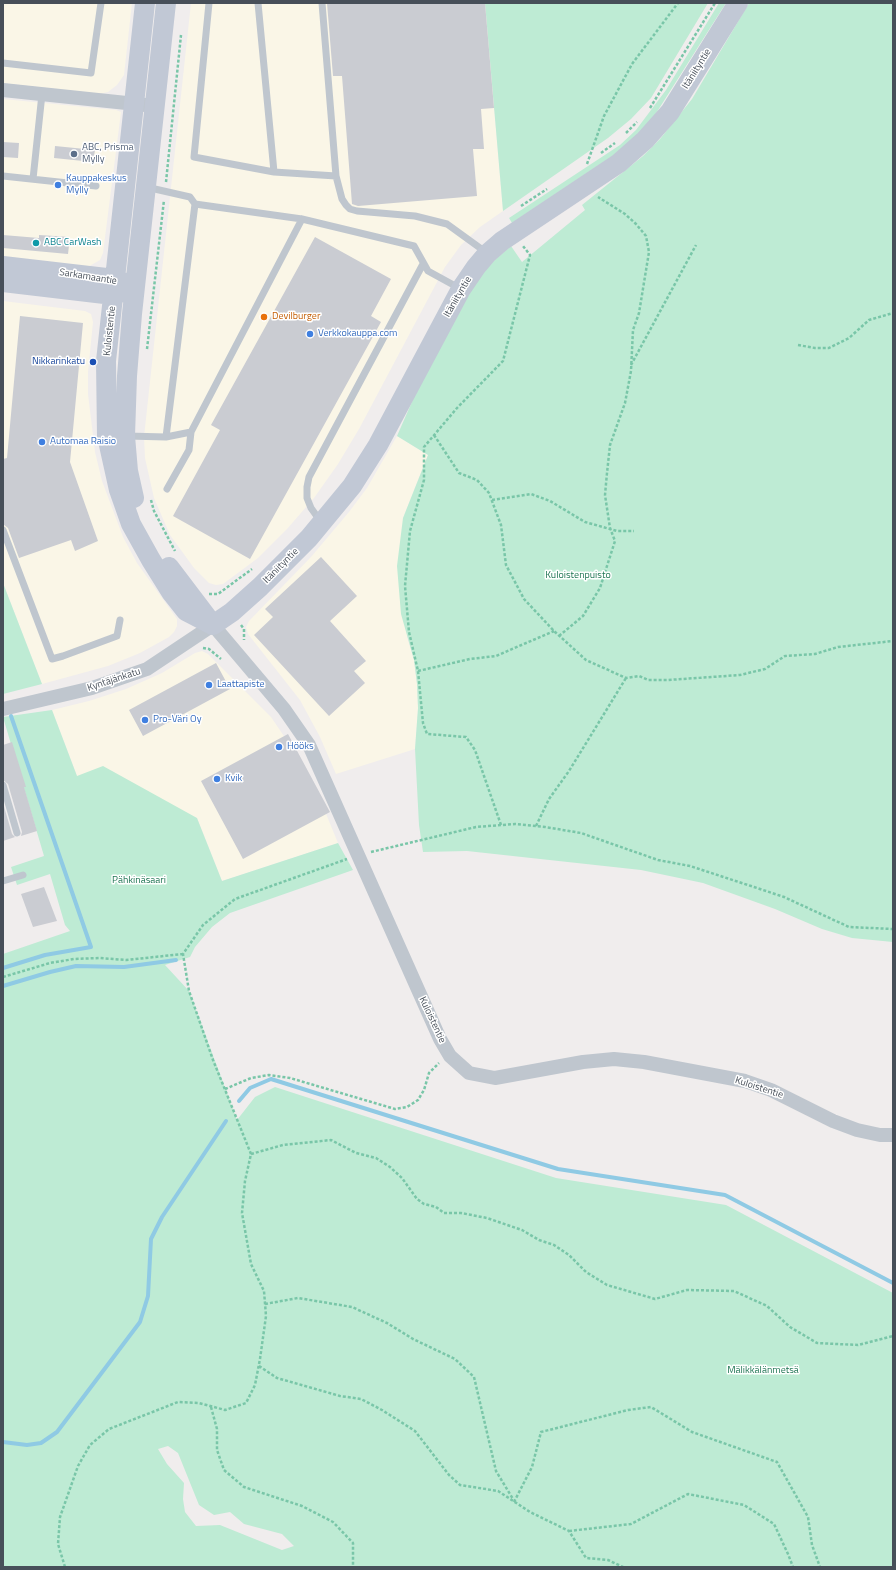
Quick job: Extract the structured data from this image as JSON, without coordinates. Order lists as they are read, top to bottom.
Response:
{
  "streets": {
    "street": [
      "Itäniityntie",
      "Sarkamaantie",
      "Kuloistentie",
      "Kyntäjänkatu"
    ]
  },
  "crossings": [
    ["Itäniityntie", "Kuloistentie"],
    ["Itäniityntie", "Kyntäjänkatu"],
    ["Sarkamaantie", "Kuloistentie"],
    ["Kuloistentie", "Kyntäjänkatu"]
  ],
  "parks": ["Kuloistenpuisto", "Pähkinäsaari", "Mälikkälänmetsä"],
  "places": [
    "ABC, Prisma Mylly",
    "Kauppakeskus Mylly",
    "ABC CarWash",
    "Devilburger",
    "Verkkokauppa.com",
    "Nikkarinkatu",
    "Automaa Raisio",
    "Laattapiste",
    "Pro-Väri Oy",
    "Hööks",
    "Kvik"
  ]
}
